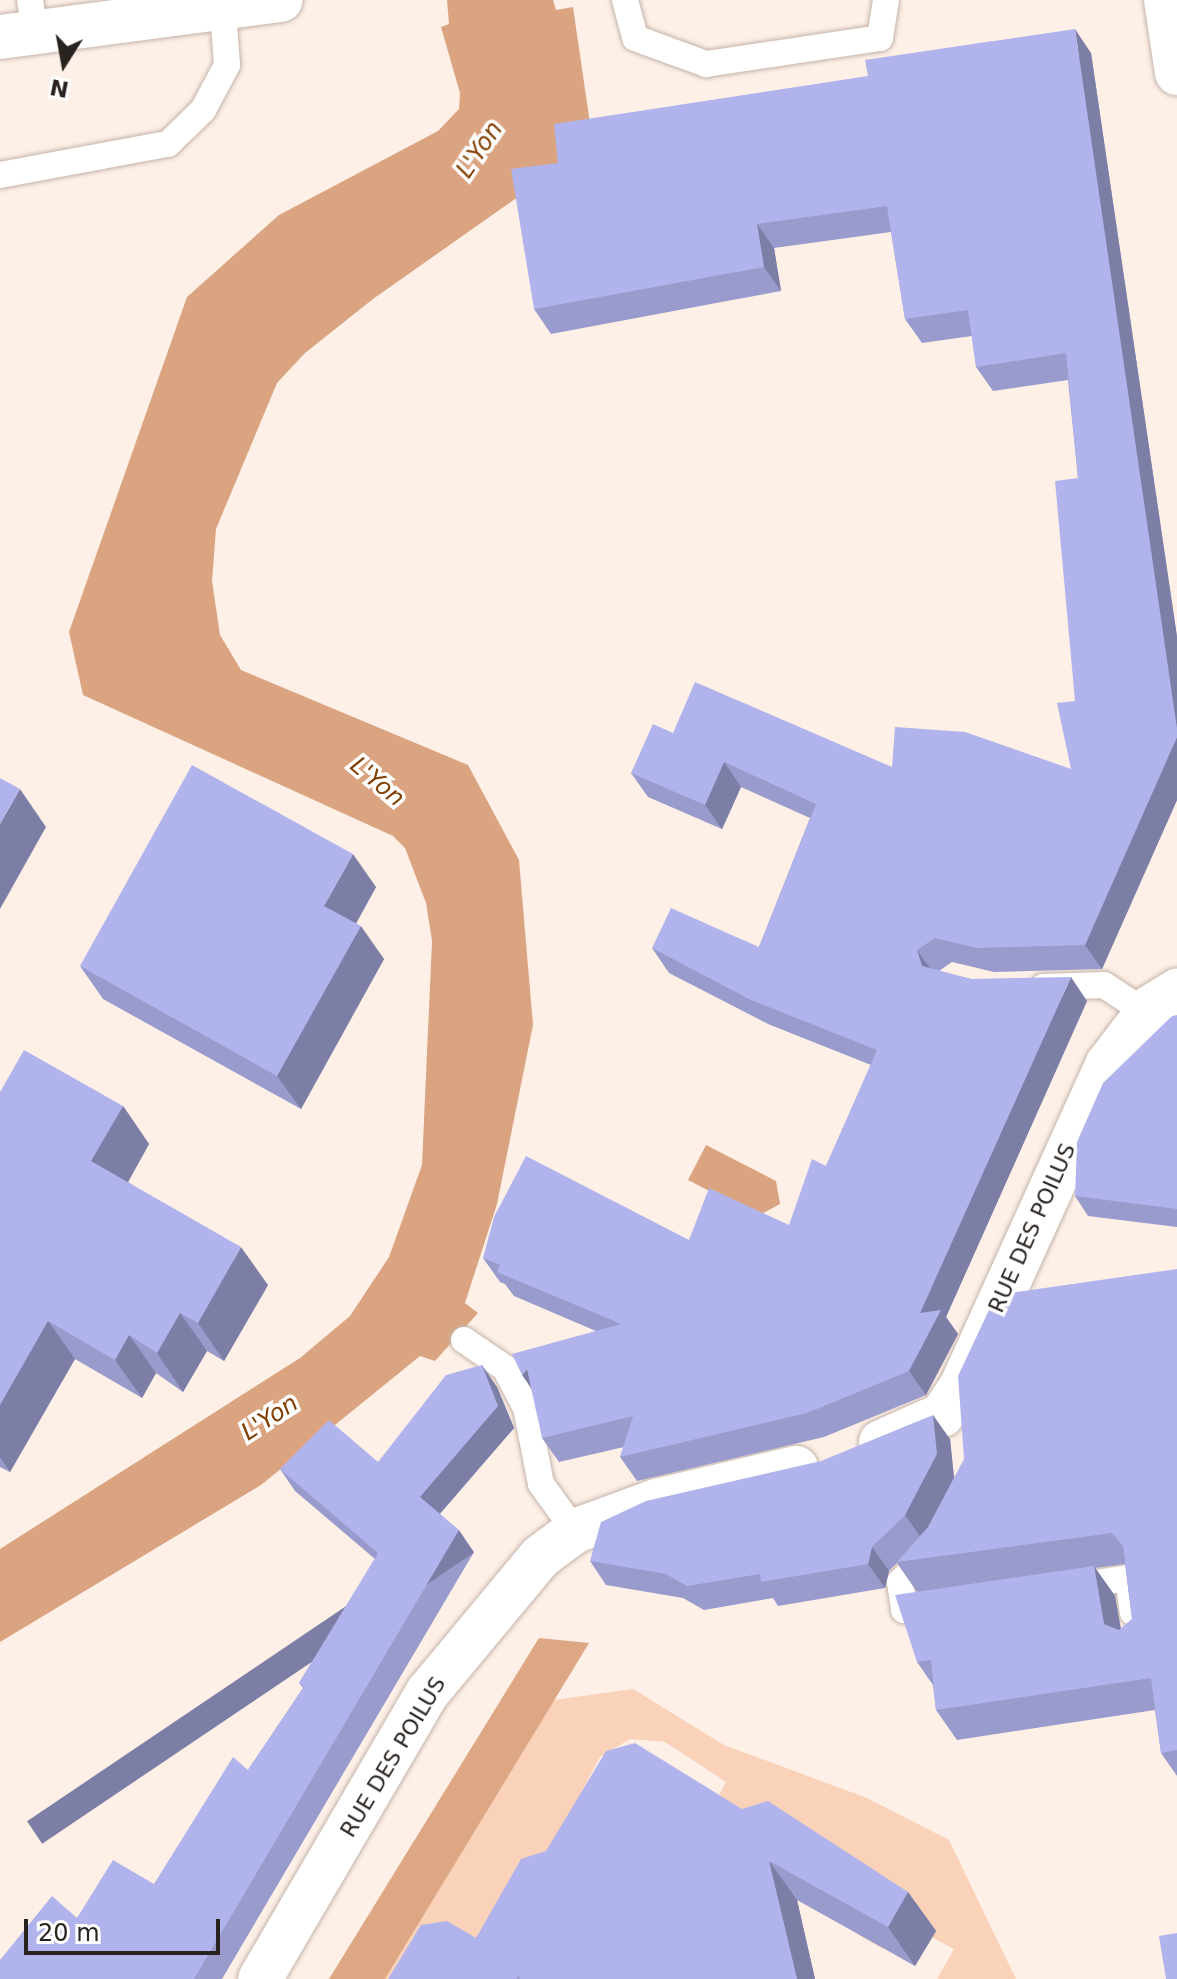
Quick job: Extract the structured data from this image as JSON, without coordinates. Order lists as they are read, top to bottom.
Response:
{
  "streets": {
    "street": ["RUE DES POILUS"]
  },
  "water": ["L'Yon"],
  "scale_bar": "20 m",
  "north": "bottom"
}
